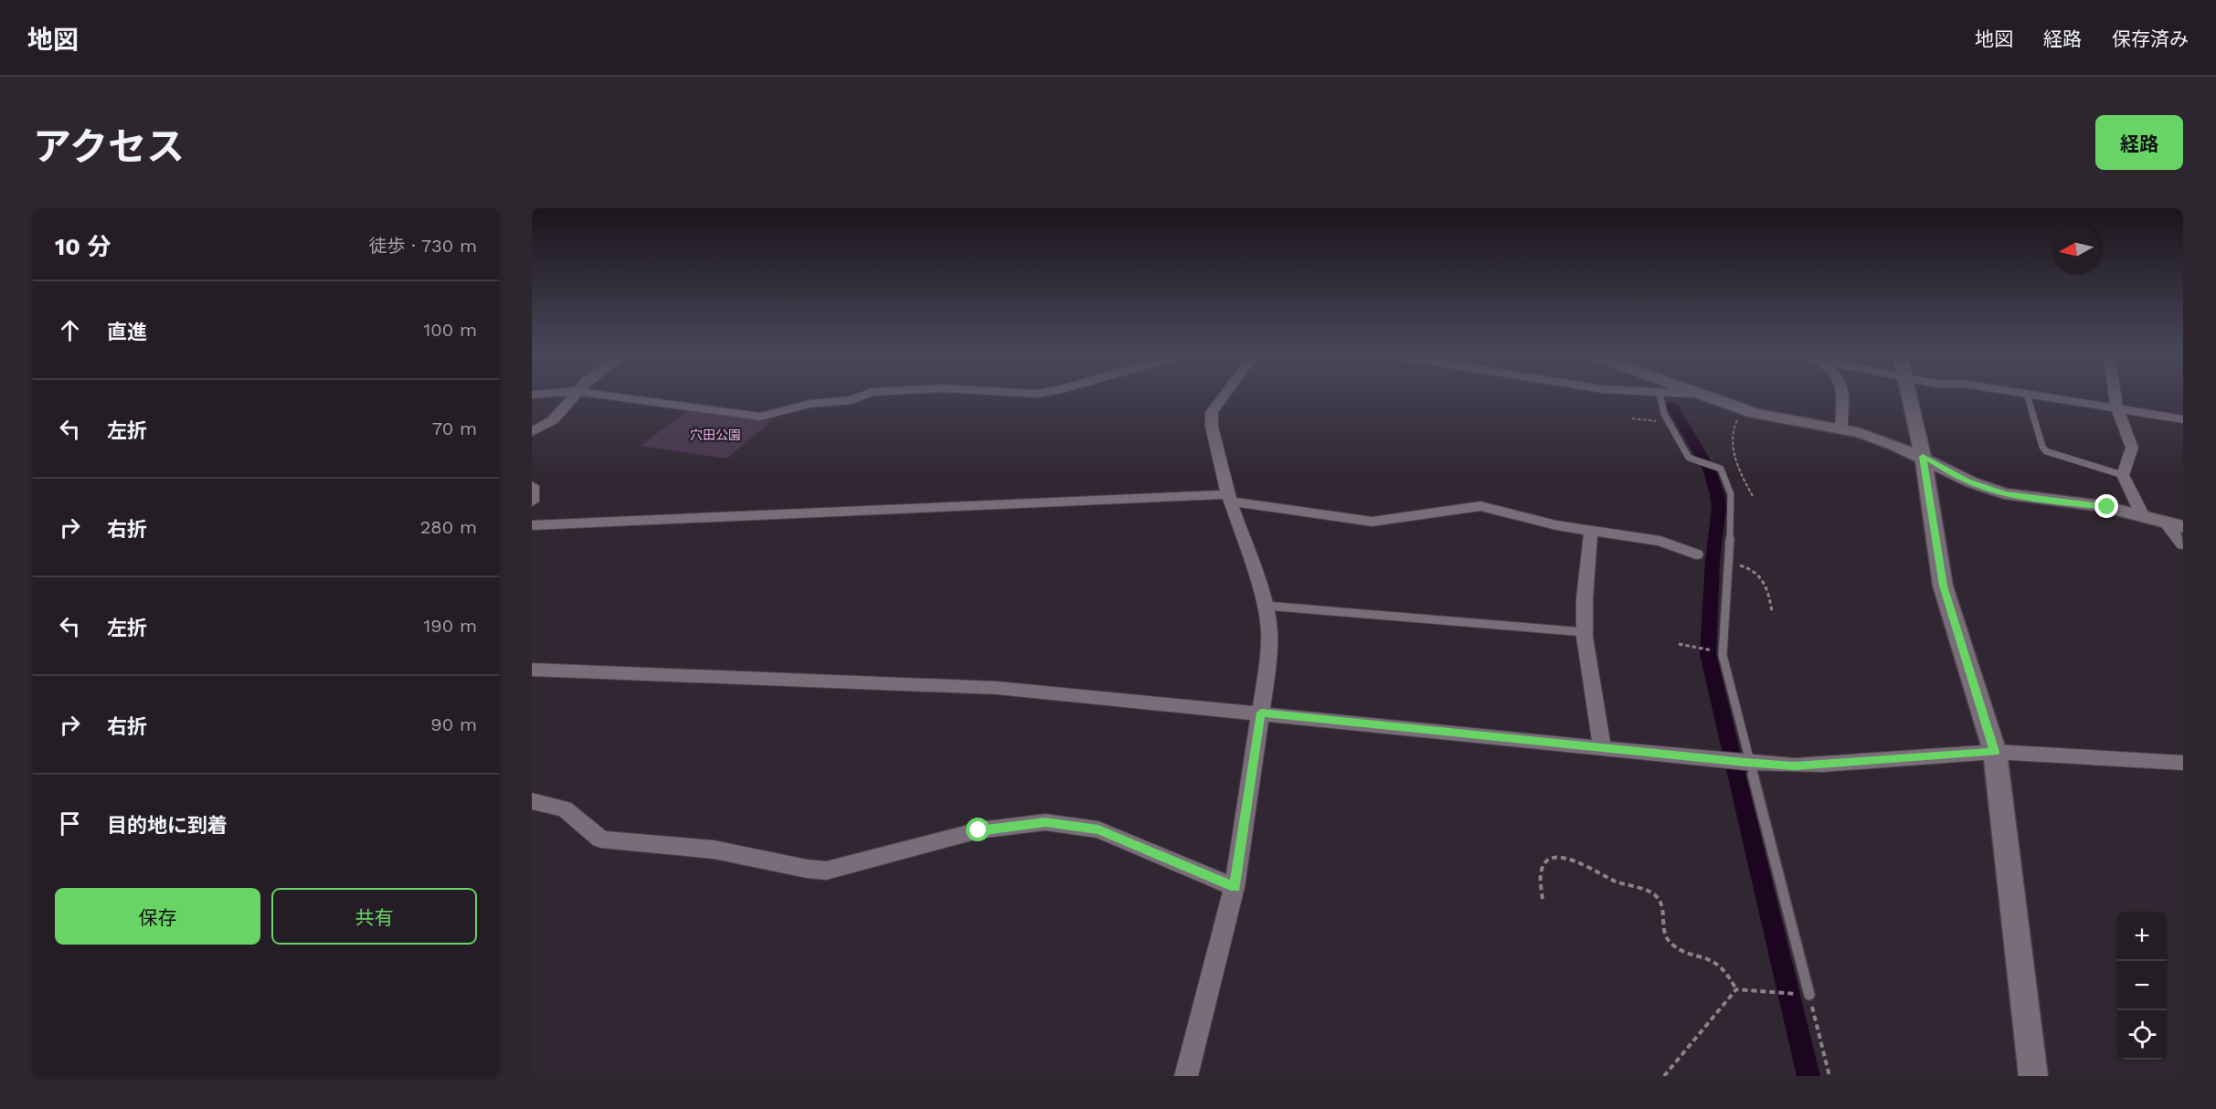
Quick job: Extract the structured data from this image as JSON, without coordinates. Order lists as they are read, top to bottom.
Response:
{
  "parks": ["穴田公園"],
  "north": "left",
  "page": {
    "header": "地図",
    "nav": ["地図", "経路", "保存済み"],
    "title": "アクセス",
    "buttons": [
      "経路",
      ["保存", "共有"]
    ],
    "heading": ["10 分", "徒歩 · 730 m"],
    "list": [
      ["直進", "100 m"],
      ["左折", "70 m"],
      ["右折", "280 m"],
      ["左折", "190 m"],
      ["右折", "90 m"],
      "目的地に到着"
    ],
    "map_buttons": ["+", "−"]
  }
}
